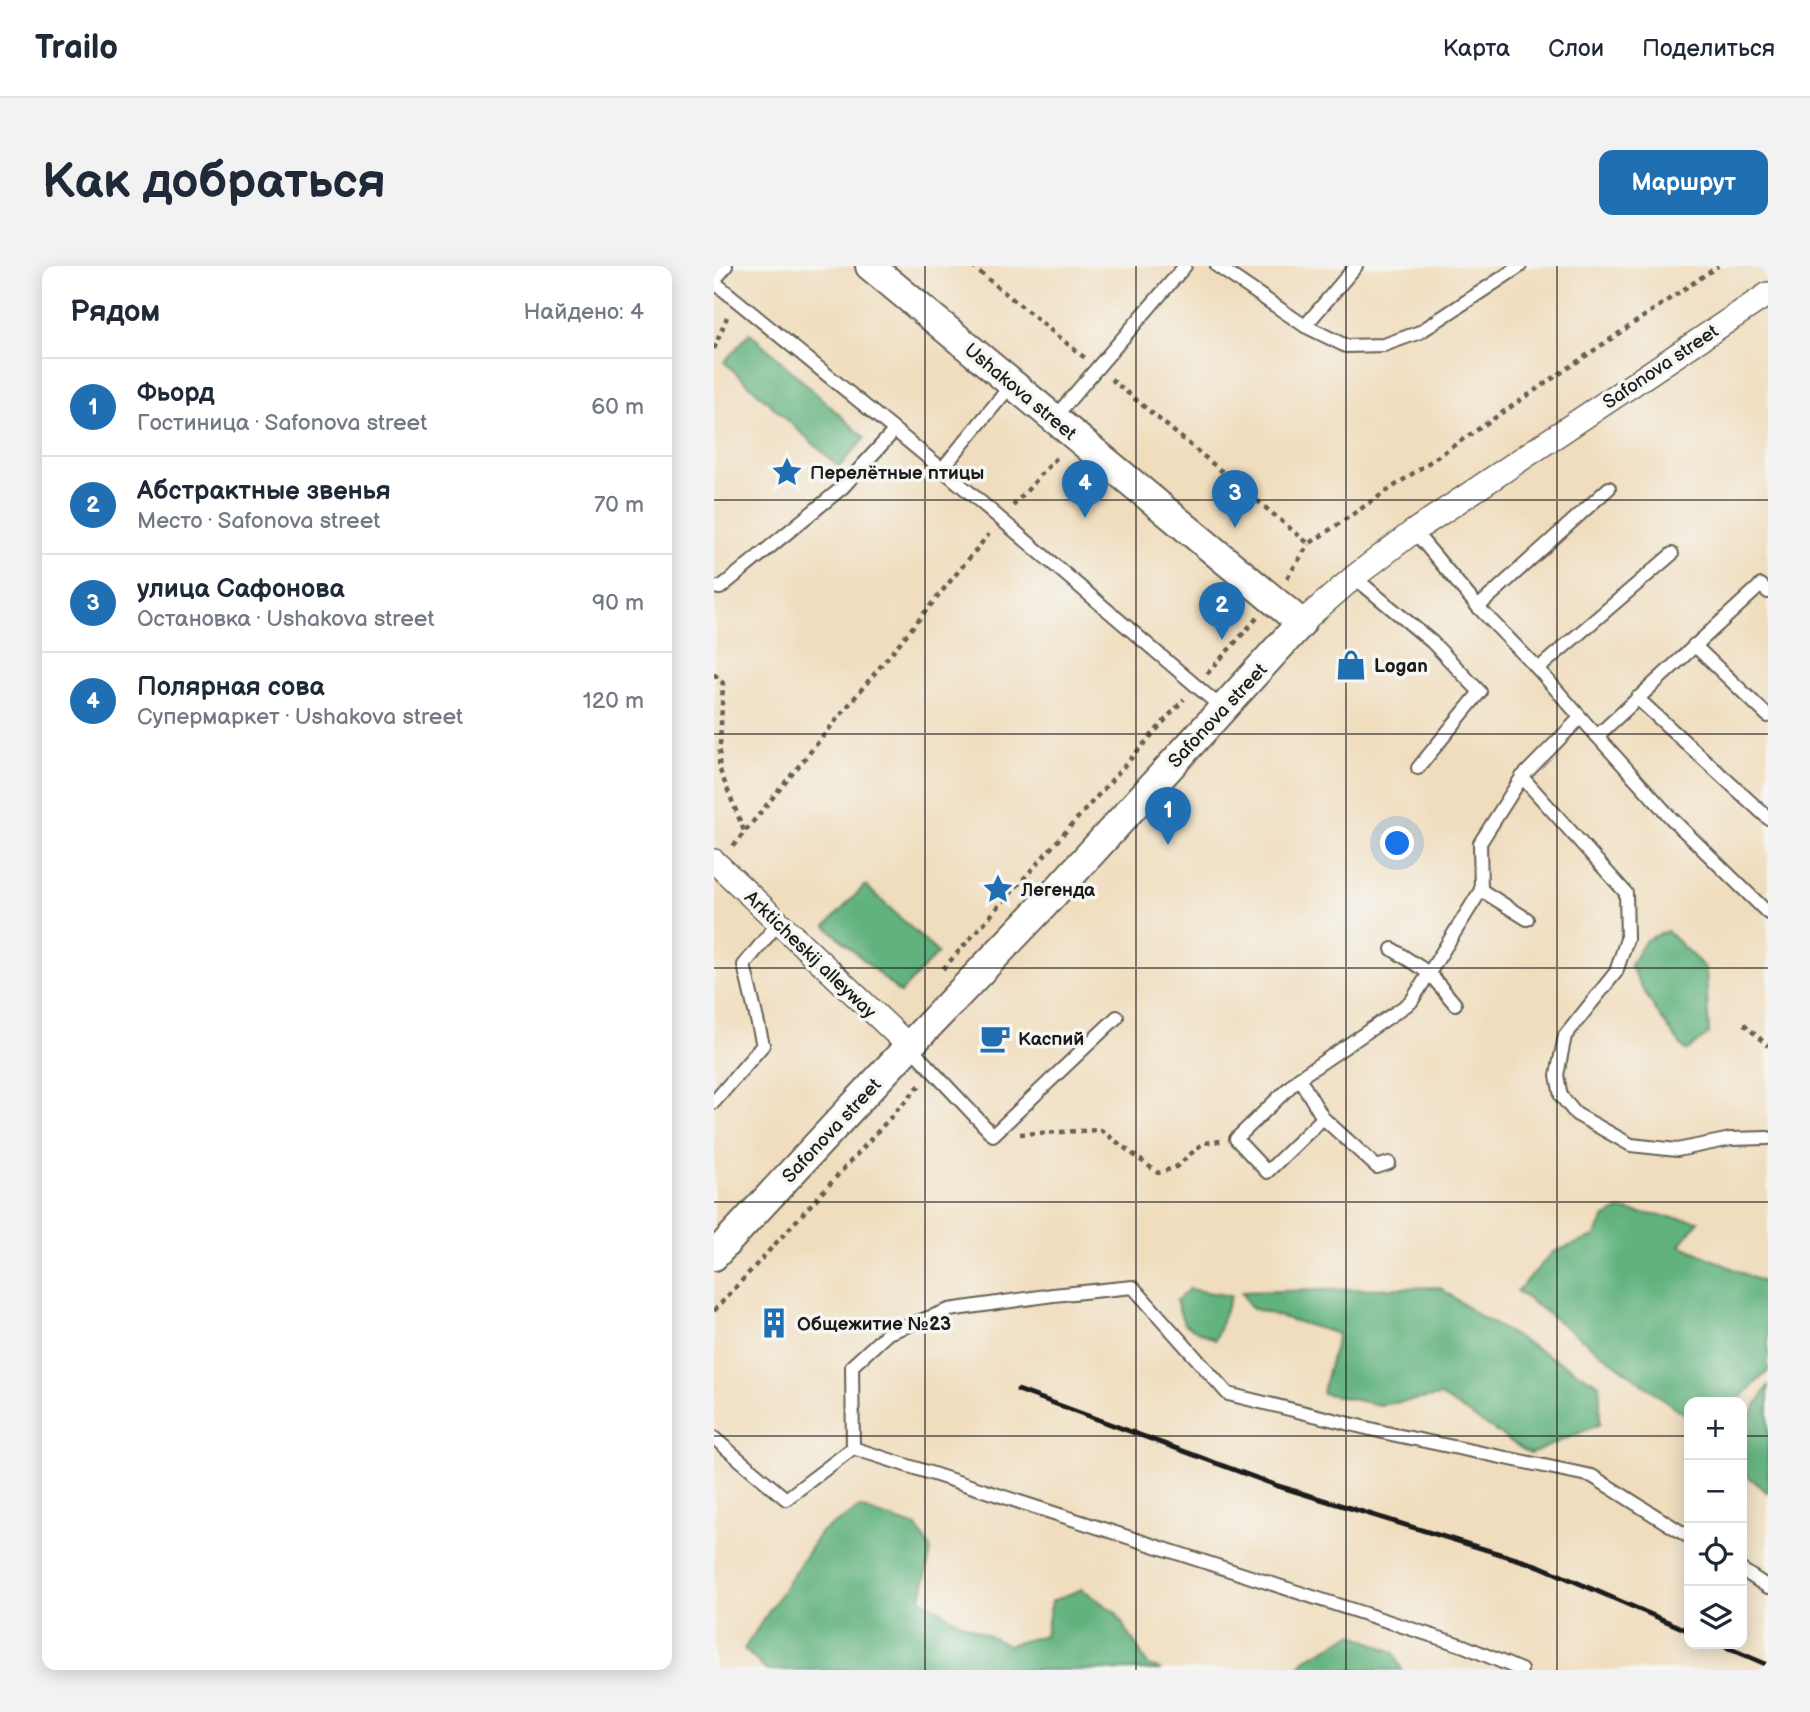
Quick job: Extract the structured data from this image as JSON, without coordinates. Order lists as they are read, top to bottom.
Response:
{
  "streets": {
    "street": ["Safonova street", "Ushakova street", "Arkticheskij alleyway"]
  },
  "crossings": [
    ["Safonova street", "Ushakova street"],
    ["Safonova street", "Arkticheskij alleyway"]
  ],
  "places": {
    "place": ["Перелётные птицы", "Легенда"],
    "shop": ["Logan"],
    "cafe": ["Каспий"],
    "building": ["Общежитие №23"]
  },
  "page": {
    "header": "Trailo",
    "nav": ["Карта", "Слои", "Поделиться"],
    "buttons": "Маршрут",
    "title": "Как добраться",
    "heading": ["Рядом", "Найдено: 4"],
    "list": [
      {
        "mark": "1",
        "name": "Фьорд",
        "note": "Гостиница · Safonova street",
        "value": "60 m"
      },
      {
        "mark": "2",
        "name": "Абстрактные звенья",
        "note": "Место · Safonova street",
        "value": "70 m"
      },
      {
        "mark": "3",
        "name": "улица Сафонова",
        "note": "Остановка · Ushakova street",
        "value": "90 m"
      },
      {
        "mark": "4",
        "name": "Полярная сова",
        "note": "Супермаркет · Ushakova street",
        "value": "120 m"
      }
    ],
    "pins": [
      "4",
      "3",
      "2",
      "1"
    ],
    "map_buttons": ["+", "−"]
  }
}
